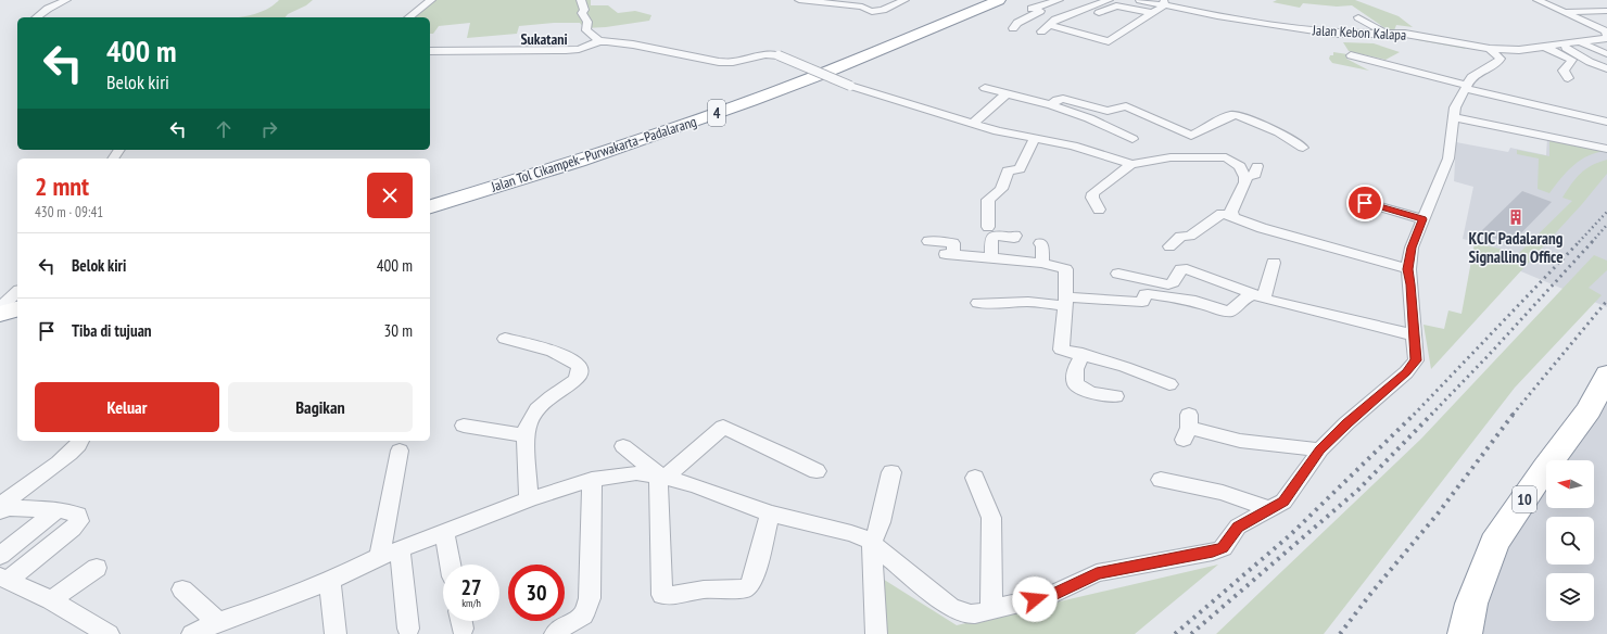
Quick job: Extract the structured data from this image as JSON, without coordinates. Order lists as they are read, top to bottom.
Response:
{
  "streets": {
    "highway": ["4", "Jalan Tol Cikampek–Purwakarta–Padalarang", "10"],
    "street": ["Jalan Kebon Kalapa"]
  },
  "districts": ["Sukatani"],
  "places": {
    "building": ["KCIC Padalarang Signalling Office"]
  },
  "north": "left",
  "page": {
    "turn": ["400 m", "Belok kiri"],
    "heading": ["2 mnt", "430 m · 09:41"],
    "list": [
      {
        "name": "Belok kiri",
        "value": "400 m"
      },
      {
        "name": "Tiba di tujuan",
        "value": "30 m"
      }
    ],
    "buttons": ["Keluar", "Bagikan"],
    "speed": "27 km/h",
    "limit": "30"
  }
}
